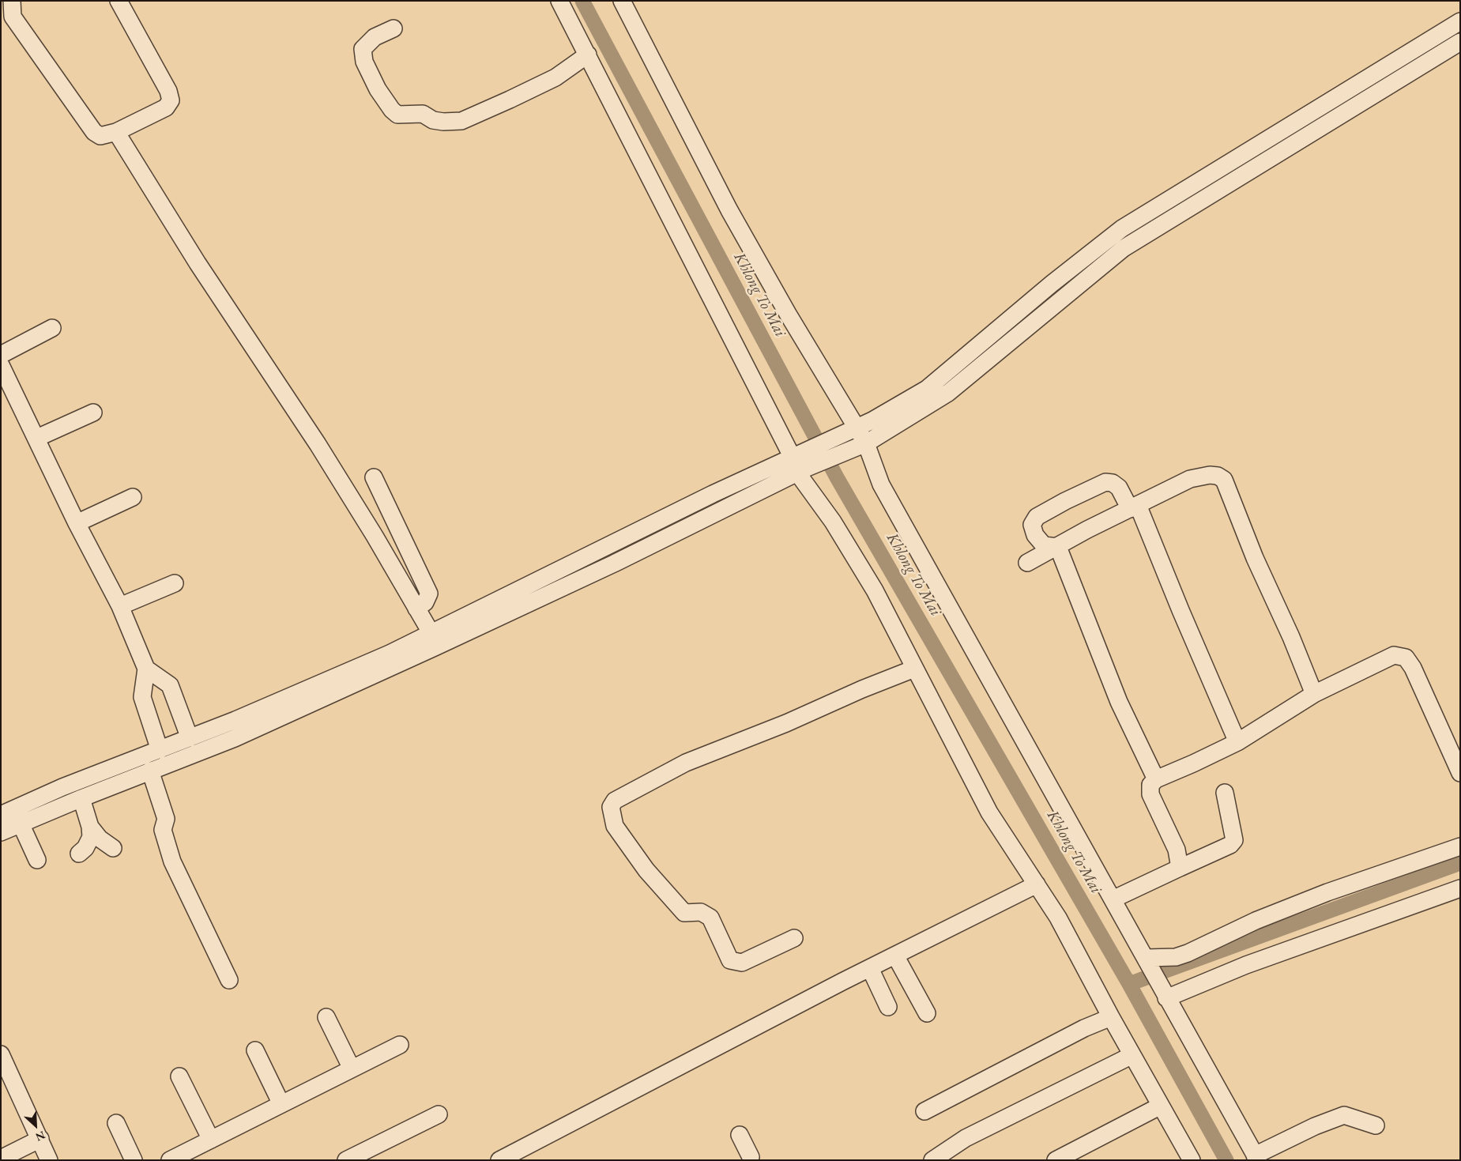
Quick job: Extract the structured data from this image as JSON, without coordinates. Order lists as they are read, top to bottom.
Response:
{
  "water": ["Khlong To Mai"],
  "north": "bottom right"
}
